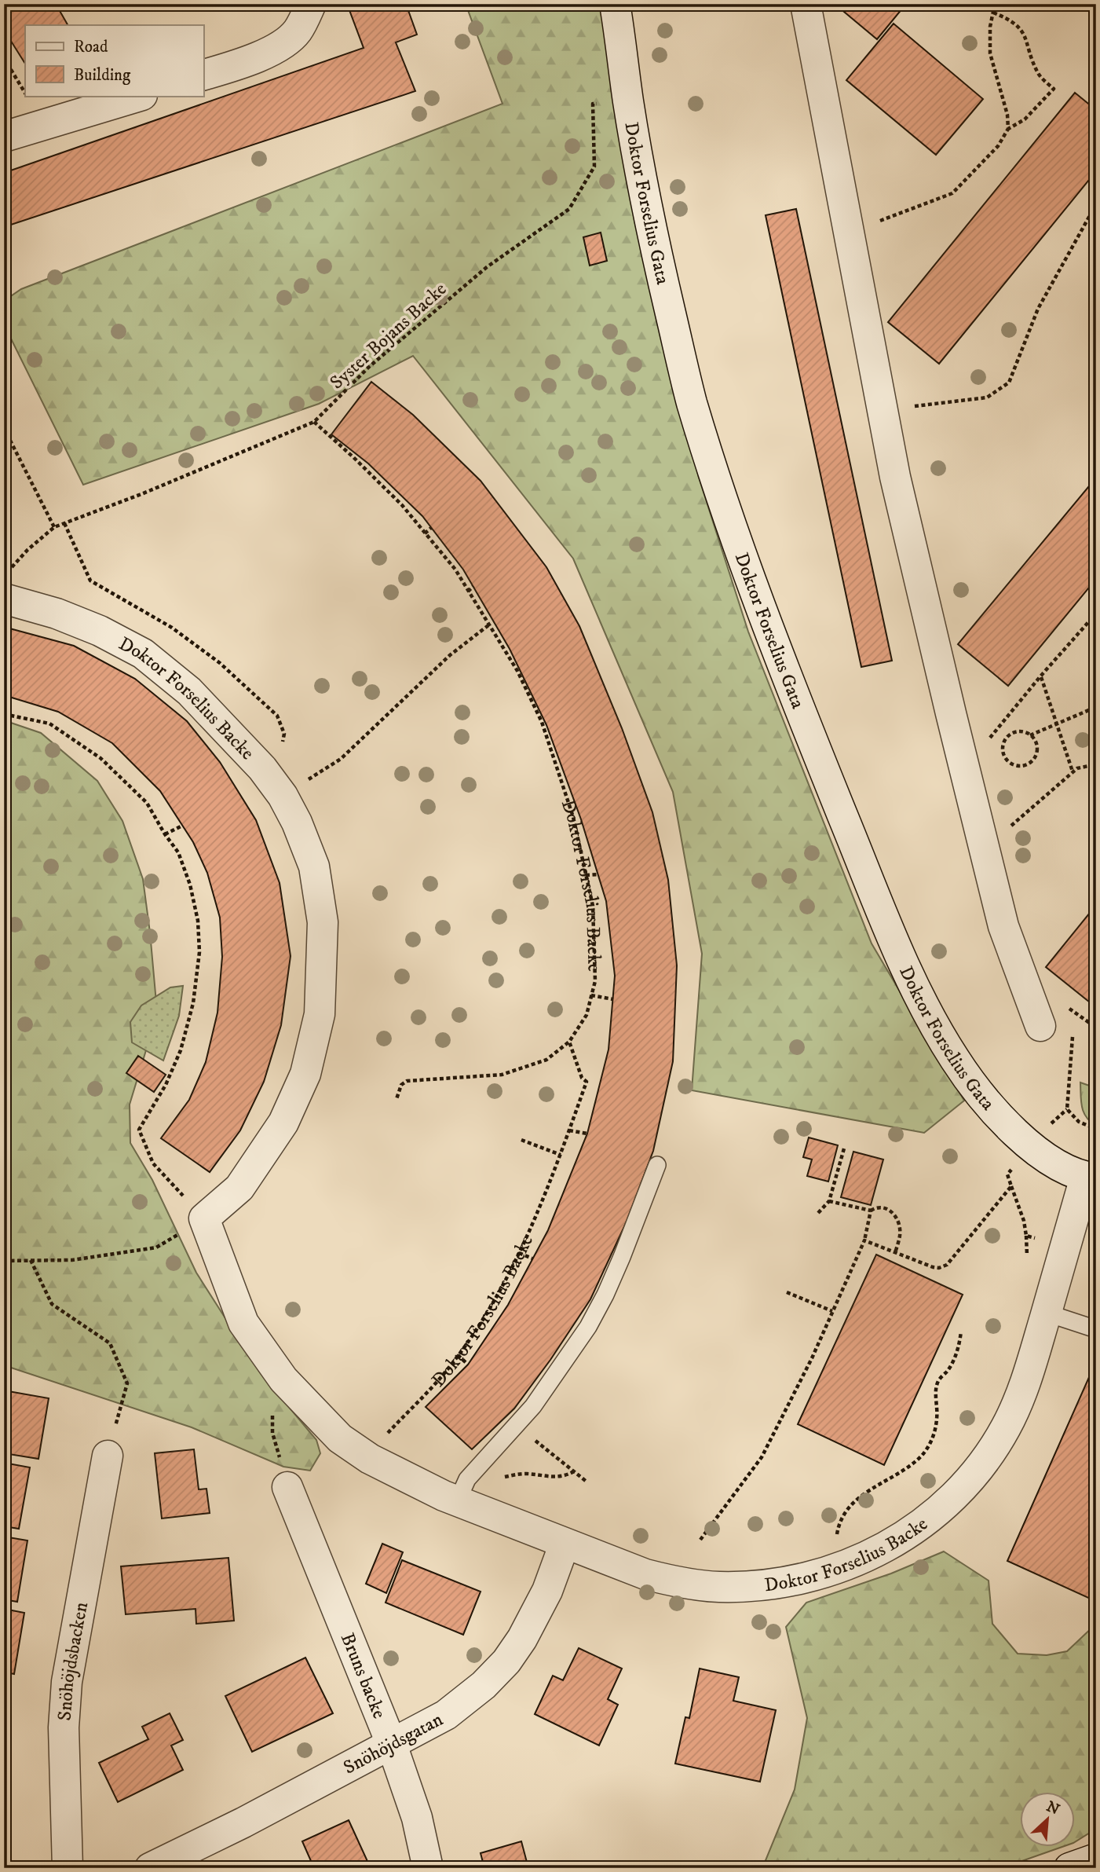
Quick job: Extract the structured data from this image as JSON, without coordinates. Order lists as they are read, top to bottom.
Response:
{
  "streets": {
    "street": [
      "Doktor Forselius Gata",
      "Doktor Forselius Backe",
      "Snöhöjdsbacken",
      "Bruns backe",
      "Snöhöjdsgatan"
    ],
    "path": ["Syster Bojans Backe"]
  },
  "crossings": [
    ["Doktor Forselius Gata", "Syster Bojans Backe"],
    ["Doktor Forselius Gata", "Doktor Forselius Backe"],
    ["Syster Bojans Backe", "Doktor Forselius Backe"],
    ["Doktor Forselius Backe", "Snöhöjdsgatan"],
    ["Bruns backe", "Snöhöjdsgatan"]
  ],
  "legend": ["Road", "Building"],
  "north": "top right"
}
